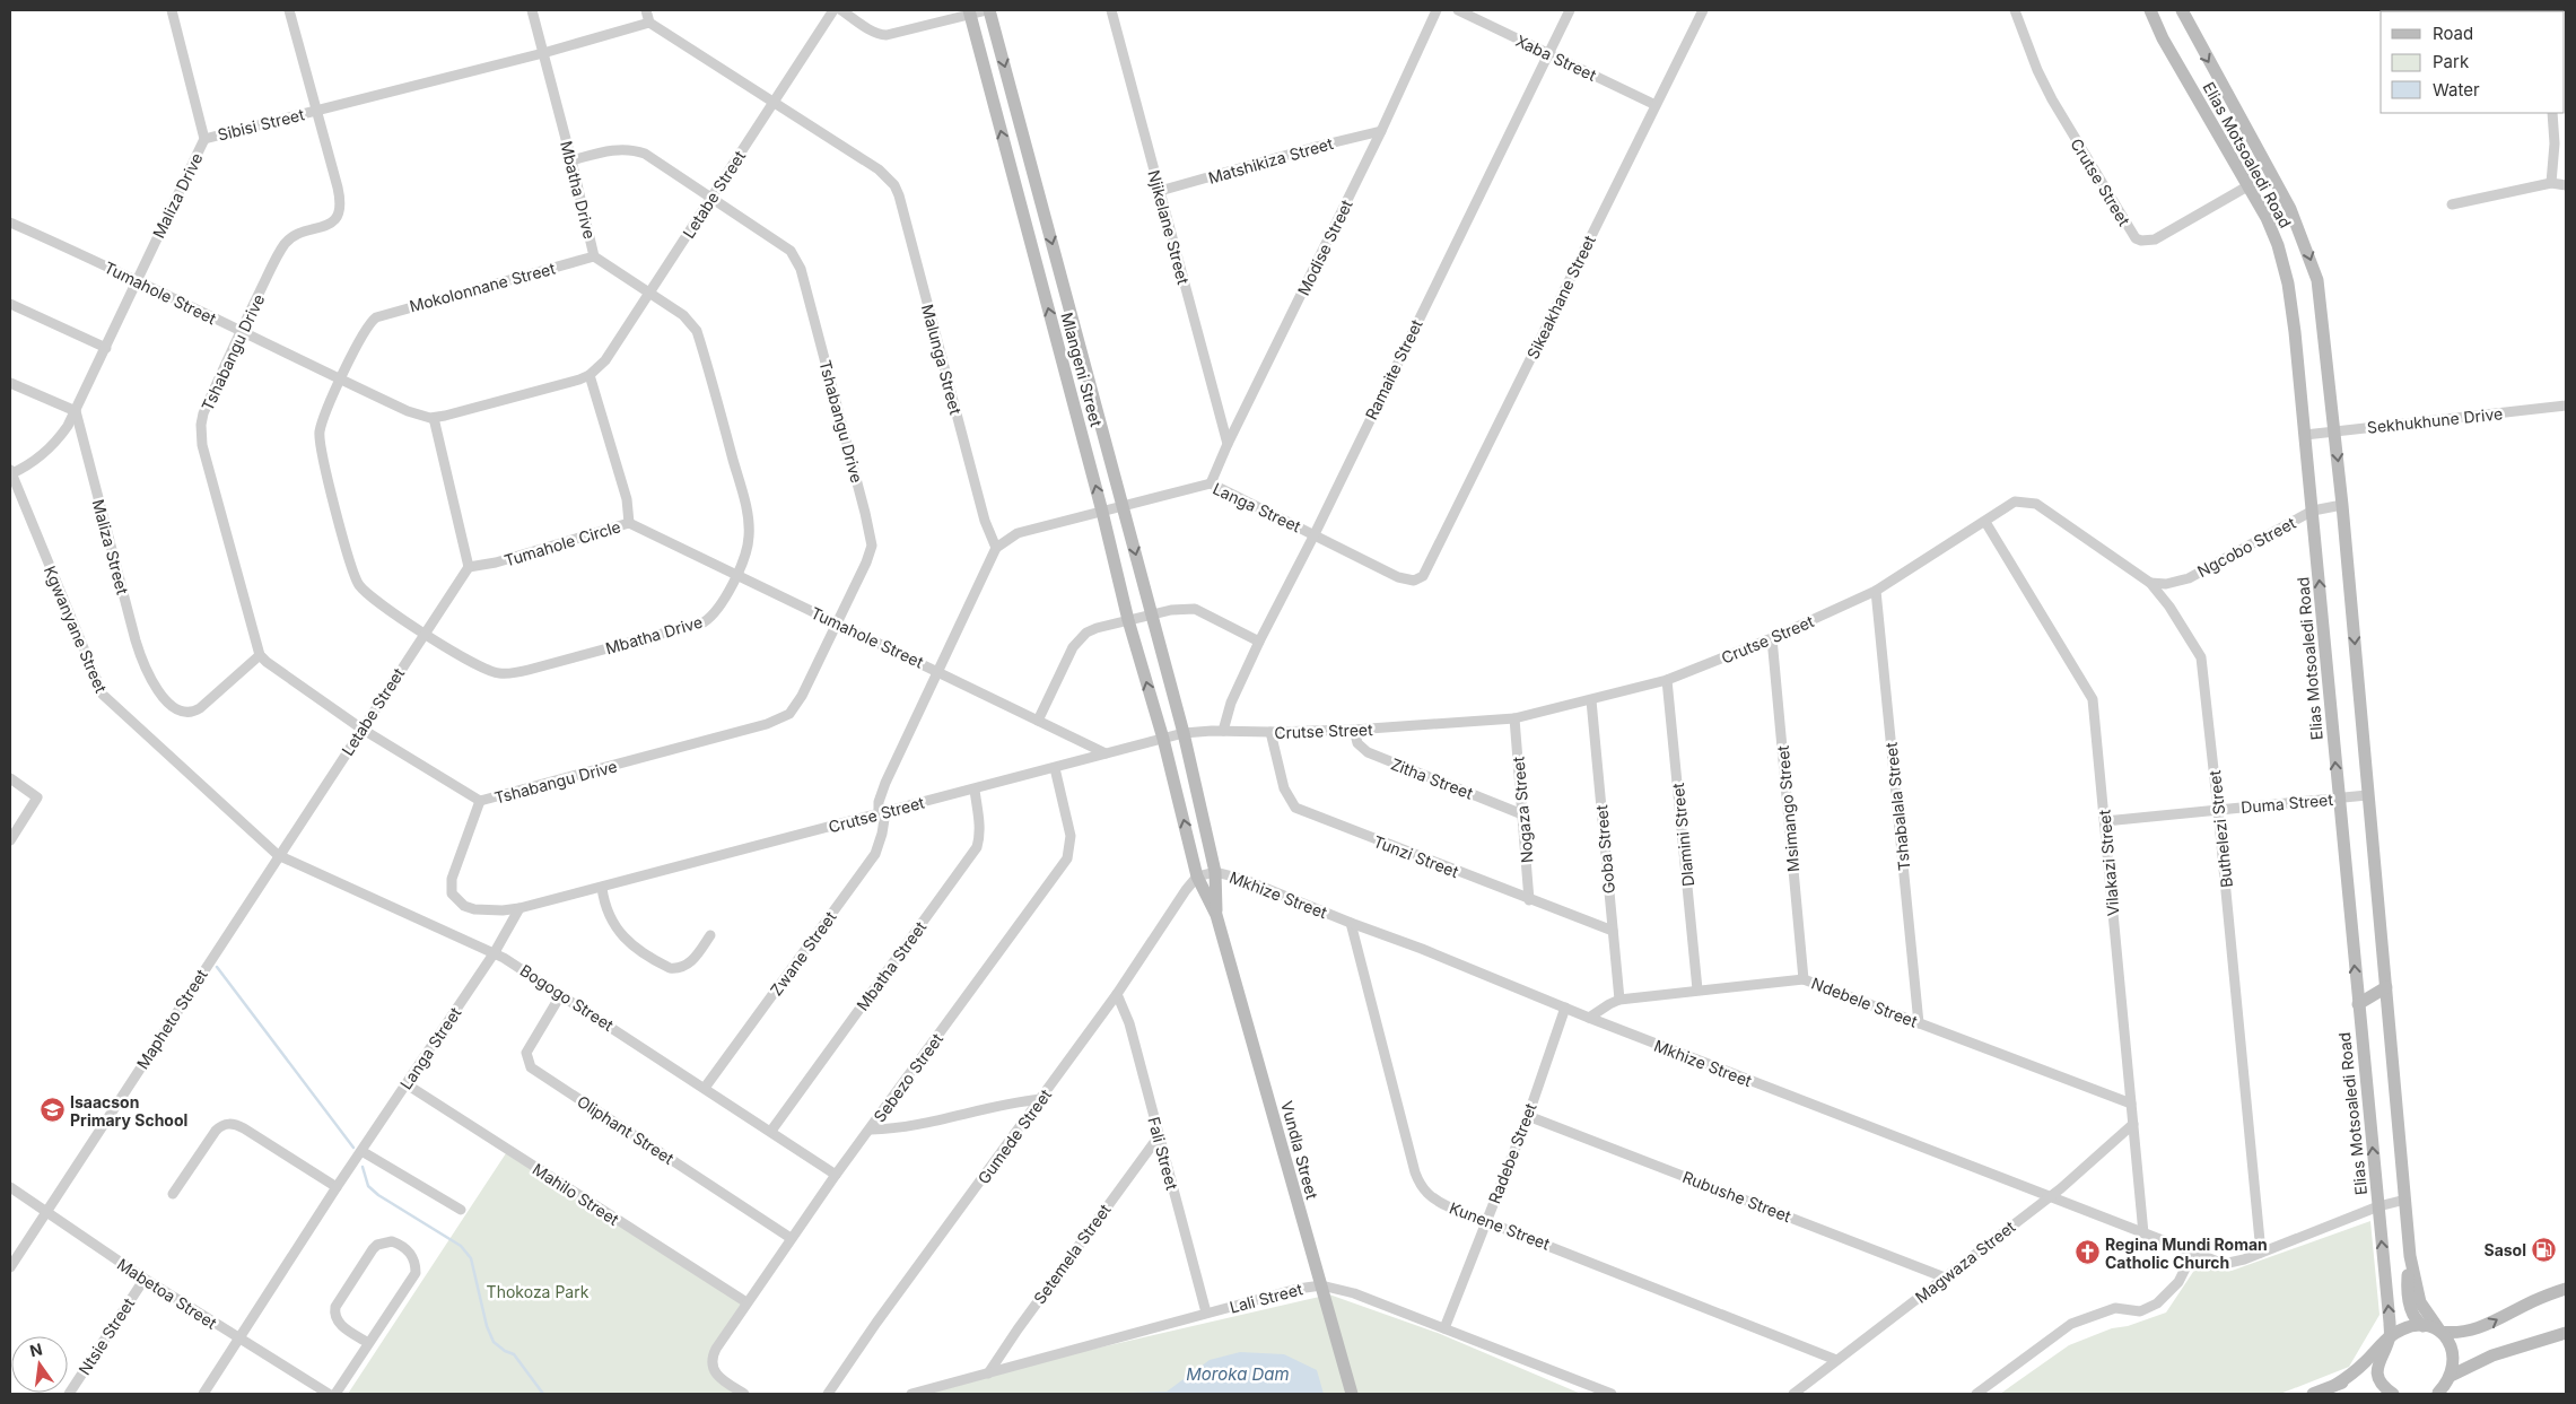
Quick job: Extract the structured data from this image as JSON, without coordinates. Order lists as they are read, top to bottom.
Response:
{
  "streets": {
    "main road": ["Elias Motsoaledi Road", "Mlangeni Street", "Vundla Street"],
    "street": [
      "Xaba Street",
      "Sibisi Street",
      "Matshikiza Street",
      "Crutse Street",
      "Mbatha Drive",
      "Letabe Street",
      "Maliza Drive",
      "Njikelane Street",
      "Modise Street",
      "Mokolonnane Street",
      "Tumahole Street",
      "Sikeakhane Street",
      "Tshabangu Drive",
      "Malunga Street",
      "Ramaite Street",
      "Sekhukhune Drive",
      "Langa Street",
      "Tumahole Circle",
      "Maliza Street",
      "Ngcobo Street",
      "Kgwanyane Street",
      "Zitha Street",
      "Duma Street",
      "Tshabalala Street",
      "Msimango Street",
      "Nogaza Street",
      "Buthelezi Street",
      "Dlamini Street",
      "Goba Street",
      "Tunzi Street",
      "Vilakazi Street",
      "Mkhize Street",
      "Zwane Street",
      "Mbatha Street",
      "Bogogo Street",
      "Ndebele Street",
      "Mapheto Street",
      "Sebezo Street",
      "Oliphant Street",
      "Gumede Street",
      "Fali Street",
      "Radebe Street",
      "Mahilo Street",
      "Rubushe Street",
      "Kunene Street",
      "Setemela Street",
      "Magwaza Street",
      "Mabetoa Street",
      "Lali Street",
      "Ntsie Street"
    ]
  },
  "crossings": [
    ["Xaba Street", "Sikeakhane Street"],
    ["Xaba Street", "Ramaite Street"],
    ["Sibisi Street", "Mbatha Drive"],
    ["Sibisi Street", "Maliza Drive"],
    ["Sibisi Street", "Tshabangu Drive"],
    ["Elias Motsoaledi Road", "Crutse Street"],
    ["Elias Motsoaledi Road", "Sekhukhune Drive"],
    ["Elias Motsoaledi Road", "Ngcobo Street"],
    ["Elias Motsoaledi Road", "Duma Street"],
    ["Elias Motsoaledi Road", "Mkhize Street"],
    ["Matshikiza Street", "Njikelane Street"],
    ["Matshikiza Street", "Modise Street"],
    ["Crutse Street", "Tumahole Street"],
    ["Crutse Street", "Tshabangu Drive"],
    ["Crutse Street", "Mlangeni Street"],
    ["Crutse Street", "Ramaite Street"],
    ["Crutse Street", "Langa Street"],
    ["Crutse Street", "Zitha Street"],
    ["Crutse Street", "Tshabalala Street"],
    ["Crutse Street", "Msimango Street"],
    ["Crutse Street", "Nogaza Street"],
    ["Crutse Street", "Buthelezi Street"],
    ["Crutse Street", "Dlamini Street"],
    ["Crutse Street", "Goba Street"],
    ["Crutse Street", "Tunzi Street"],
    ["Crutse Street", "Vilakazi Street"],
    ["Crutse Street", "Zwane Street"],
    ["Crutse Street", "Mbatha Street"],
    ["Crutse Street", "Sebezo Street"],
    ["Crutse Street", "Vundla Street"],
    ["Mbatha Drive", "Letabe Street"],
    ["Mbatha Drive", "Mokolonnane Street"],
    ["Mbatha Drive", "Tumahole Street"],
    ["Mbatha Drive", "Tshabangu Drive"],
    ["Letabe Street", "Tshabangu Drive"],
    ["Letabe Street", "Malunga Street"],
    ["Letabe Street", "Tumahole Circle"],
    ["Letabe Street", "Kgwanyane Street"],
    ["Letabe Street", "Bogogo Street"],
    ["Letabe Street", "Mapheto Street"],
    ["Maliza Drive", "Tumahole Street"],
    ["Njikelane Street", "Modise Street"],
    ["Modise Street", "Langa Street"],
    ["Tumahole Street", "Tshabangu Drive"],
    ["Tumahole Street", "Tumahole Circle"],
    ["Sikeakhane Street", "Langa Street"],
    ["Tshabangu Drive", "Maliza Street"],
    ["Malunga Street", "Langa Street"],
    ["Mlangeni Street", "Langa Street"],
    ["Mlangeni Street", "Vundla Street"],
    ["Ramaite Street", "Langa Street"],
    ["Langa Street", "Bogogo Street"],
    ["Langa Street", "Mahilo Street"],
    ["Langa Street", "Mabetoa Street"],
    ["Ngcobo Street", "Buthelezi Street"],
    ["Kgwanyane Street", "Bogogo Street"],
    ["Kgwanyane Street", "Mapheto Street"],
    ["Zitha Street", "Nogaza Street"],
    ["Duma Street", "Buthelezi Street"],
    ["Duma Street", "Vilakazi Street"],
    ["Tshabalala Street", "Ndebele Street"],
    ["Msimango Street", "Ndebele Street"],
    ["Nogaza Street", "Tunzi Street"],
    ["Buthelezi Street", "Mkhize Street"],
    ["Dlamini Street", "Ndebele Street"],
    ["Goba Street", "Tunzi Street"],
    ["Goba Street", "Ndebele Street"],
    ["Vilakazi Street", "Mkhize Street"],
    ["Vilakazi Street", "Ndebele Street"],
    ["Vilakazi Street", "Magwaza Street"],
    ["Mkhize Street", "Ndebele Street"],
    ["Mkhize Street", "Vundla Street"],
    ["Mkhize Street", "Radebe Street"],
    ["Mkhize Street", "Kunene Street"],
    ["Mkhize Street", "Magwaza Street"],
    ["Zwane Street", "Bogogo Street"],
    ["Mbatha Street", "Bogogo Street"],
    ["Bogogo Street", "Mapheto Street"],
    ["Bogogo Street", "Sebezo Street"],
    ["Bogogo Street", "Oliphant Street"],
    ["Mapheto Street", "Mabetoa Street"],
    ["Sebezo Street", "Oliphant Street"],
    ["Sebezo Street", "Mahilo Street"],
    ["Gumede Street", "Vundla Street"],
    ["Gumede Street", "Fali Street"],
    ["Vundla Street", "Lali Street"],
    ["Fali Street", "Setemela Street"],
    ["Fali Street", "Lali Street"],
    ["Radebe Street", "Rubushe Street"],
    ["Radebe Street", "Kunene Street"],
    ["Radebe Street", "Lali Street"],
    ["Rubushe Street", "Magwaza Street"],
    ["Kunene Street", "Magwaza Street"],
    ["Setemela Street", "Lali Street"],
    ["Mabetoa Street", "Ntsie Street"]
  ],
  "water": ["Moroka Dam"],
  "parks": ["Thokoza Park"],
  "places": {
    "school or university": ["Isaacson Primary School"],
    "fuel station": ["Sasol"],
    "church": ["Regina Mundi Roman Catholic Church"]
  },
  "legend": ["Road", "Park", "Water"],
  "north": "top"
}
